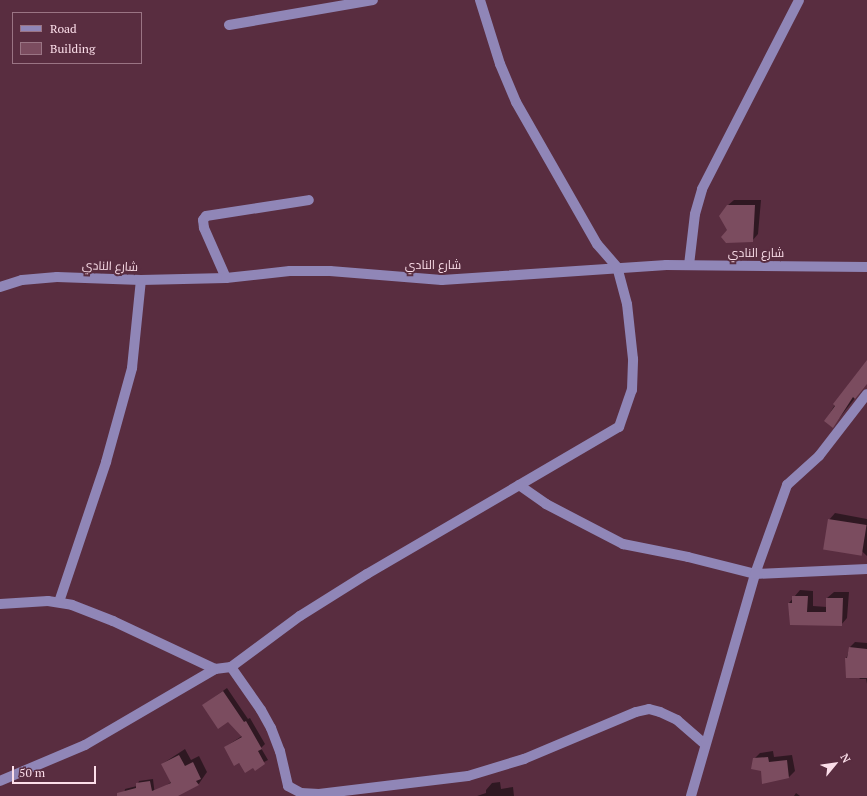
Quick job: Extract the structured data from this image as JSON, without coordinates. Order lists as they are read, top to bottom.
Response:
{
  "streets": {
    "street": ["شارع النادي"]
  },
  "legend": ["Road", "Building"],
  "scale_bar": "50 m",
  "north": "top right"
}
